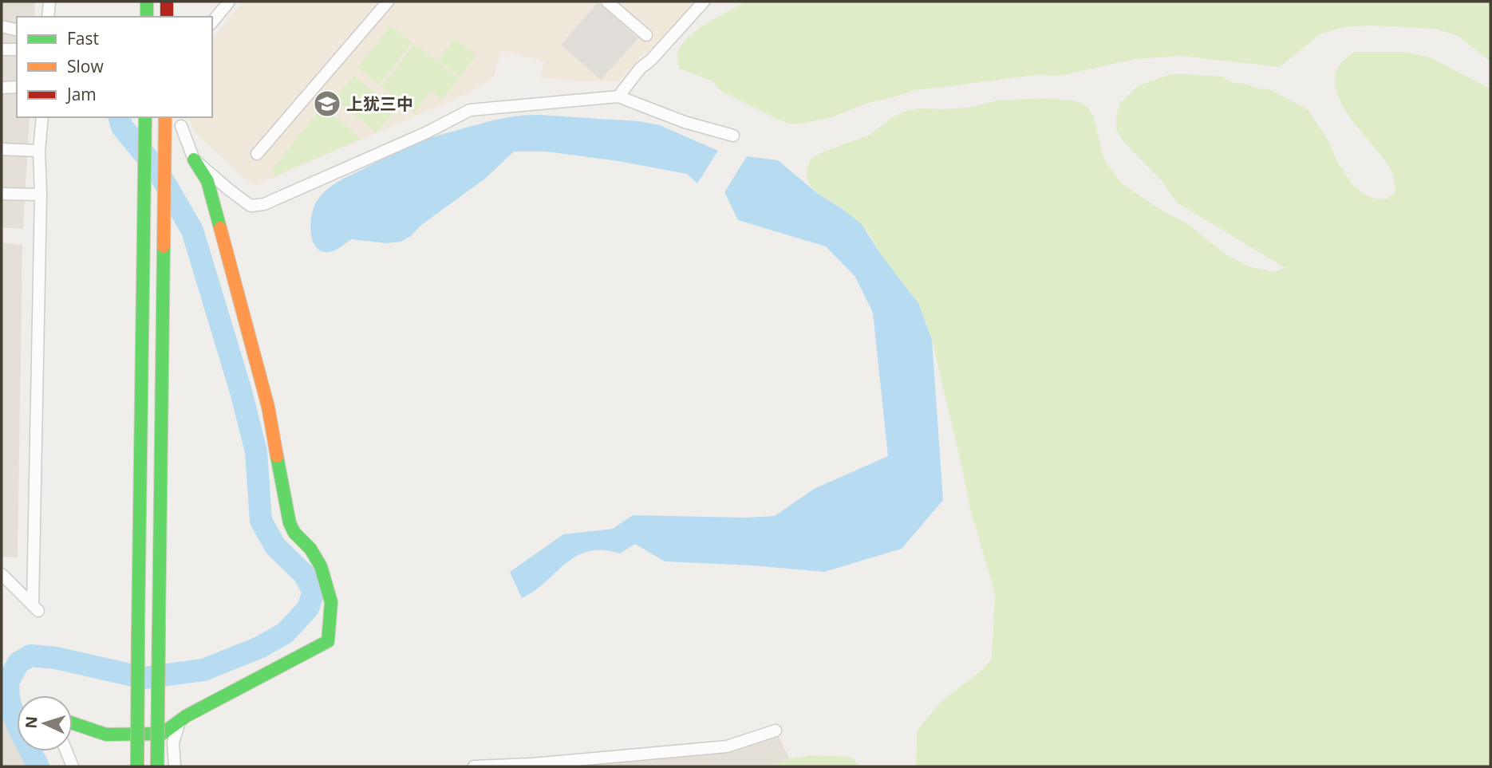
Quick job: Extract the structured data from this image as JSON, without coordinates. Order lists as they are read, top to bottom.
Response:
{
  "places": {
    "school or university": ["上犹三中"]
  },
  "legend": ["Fast", "Slow", "Jam"],
  "north": "left"
}
